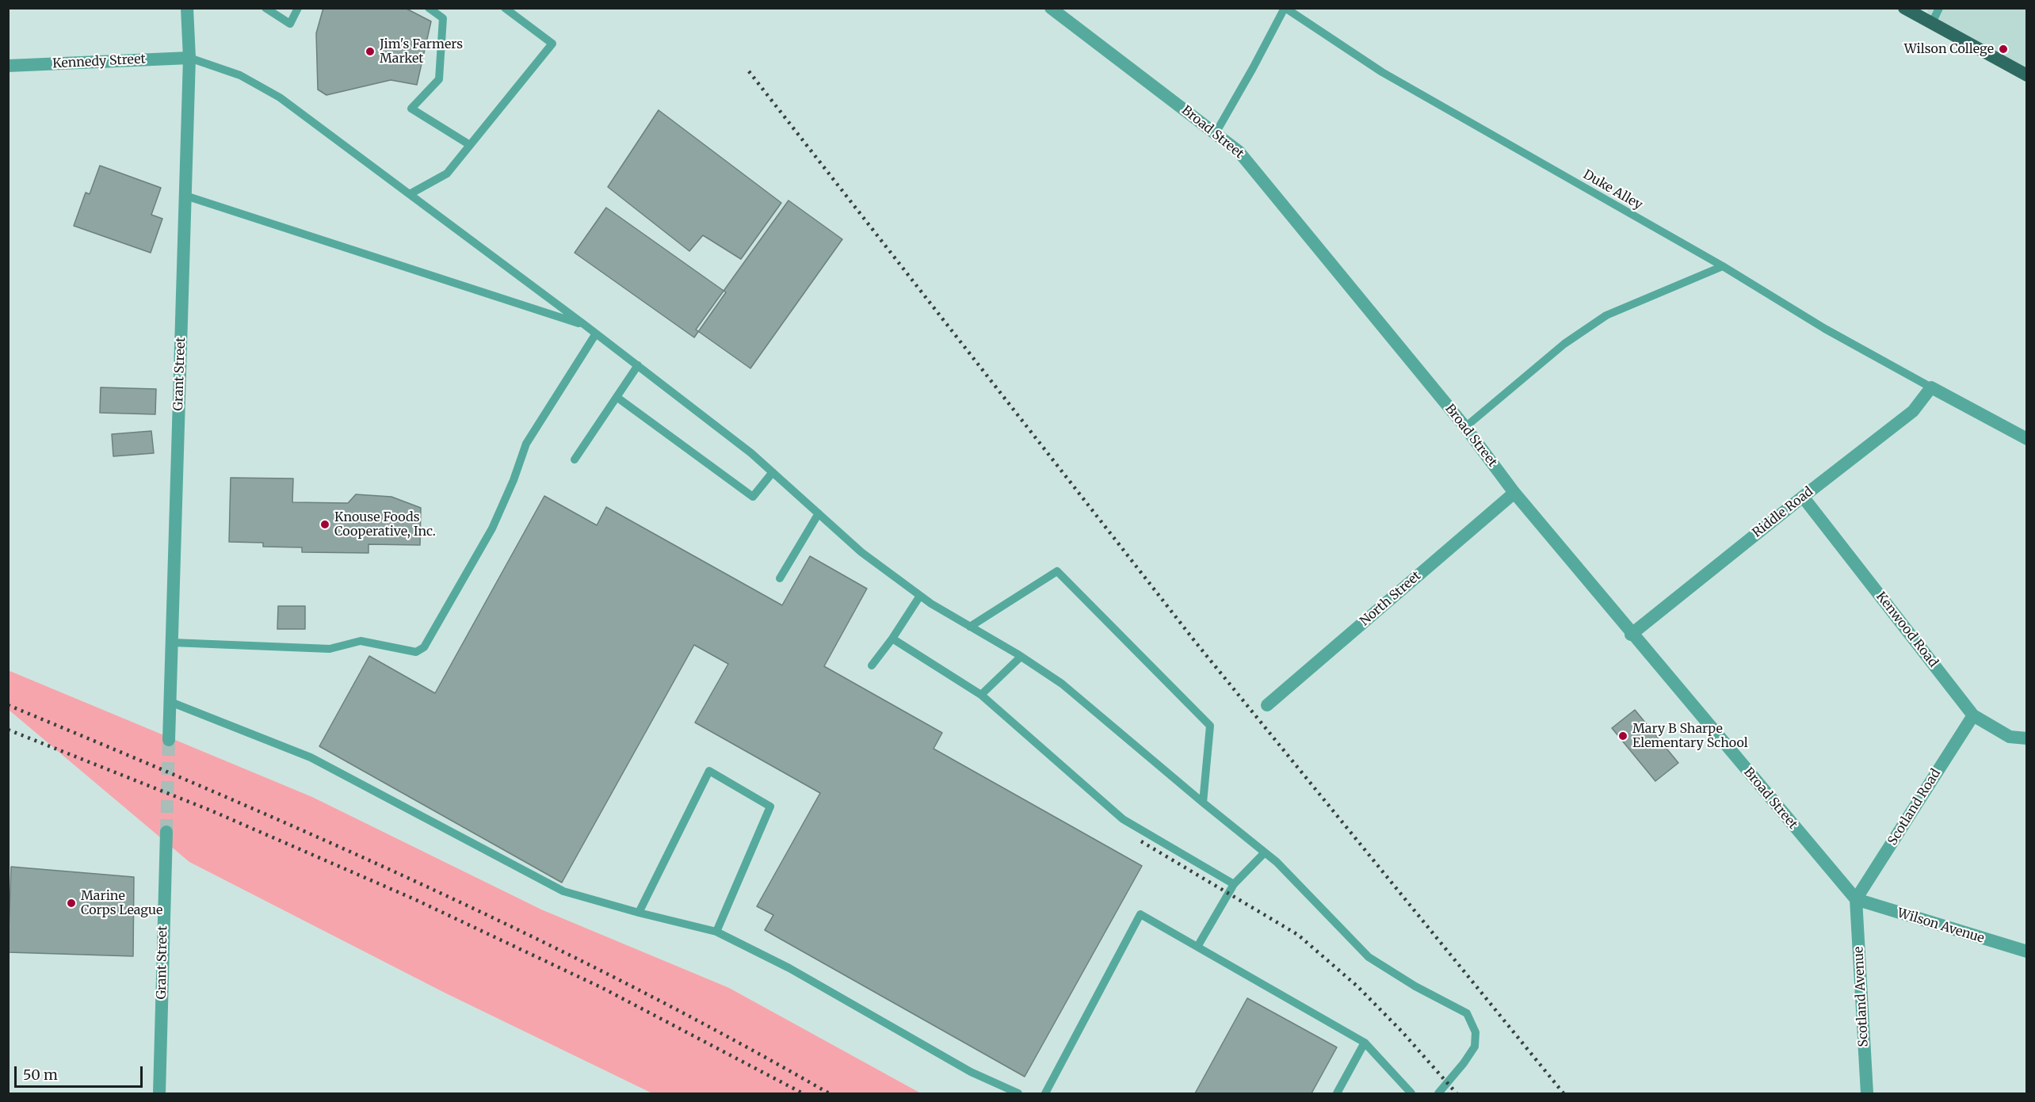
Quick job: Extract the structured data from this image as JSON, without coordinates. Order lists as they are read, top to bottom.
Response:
{
  "streets": {
    "street": [
      "Kennedy Street",
      "Broad Street",
      "Grant Street",
      "Riddle Road",
      "North Street",
      "Kenwood Road",
      "Scotland Road",
      "Wilson Avenue",
      "Scotland Avenue"
    ],
    "lane": ["Duke Alley"]
  },
  "crossings": [
    ["Kennedy Street", "Grant Street"],
    ["Broad Street", "Riddle Road"],
    ["Broad Street", "North Street"],
    ["Broad Street", "Scotland Road"],
    ["Broad Street", "Wilson Avenue"],
    ["Broad Street", "Scotland Avenue"],
    ["Duke Alley", "Riddle Road"],
    ["Riddle Road", "Kenwood Road"],
    ["Kenwood Road", "Scotland Road"],
    ["Scotland Road", "Wilson Avenue"],
    ["Scotland Road", "Scotland Avenue"],
    ["Wilson Avenue", "Scotland Avenue"]
  ],
  "places": [
    "Wilson College",
    "Jim's Farmers Market",
    "Knouse Foods Cooperative, Inc.",
    "Mary B Sharpe Elementary School",
    "Marine Corps League"
  ],
  "scale_bar": "50 m"
}
